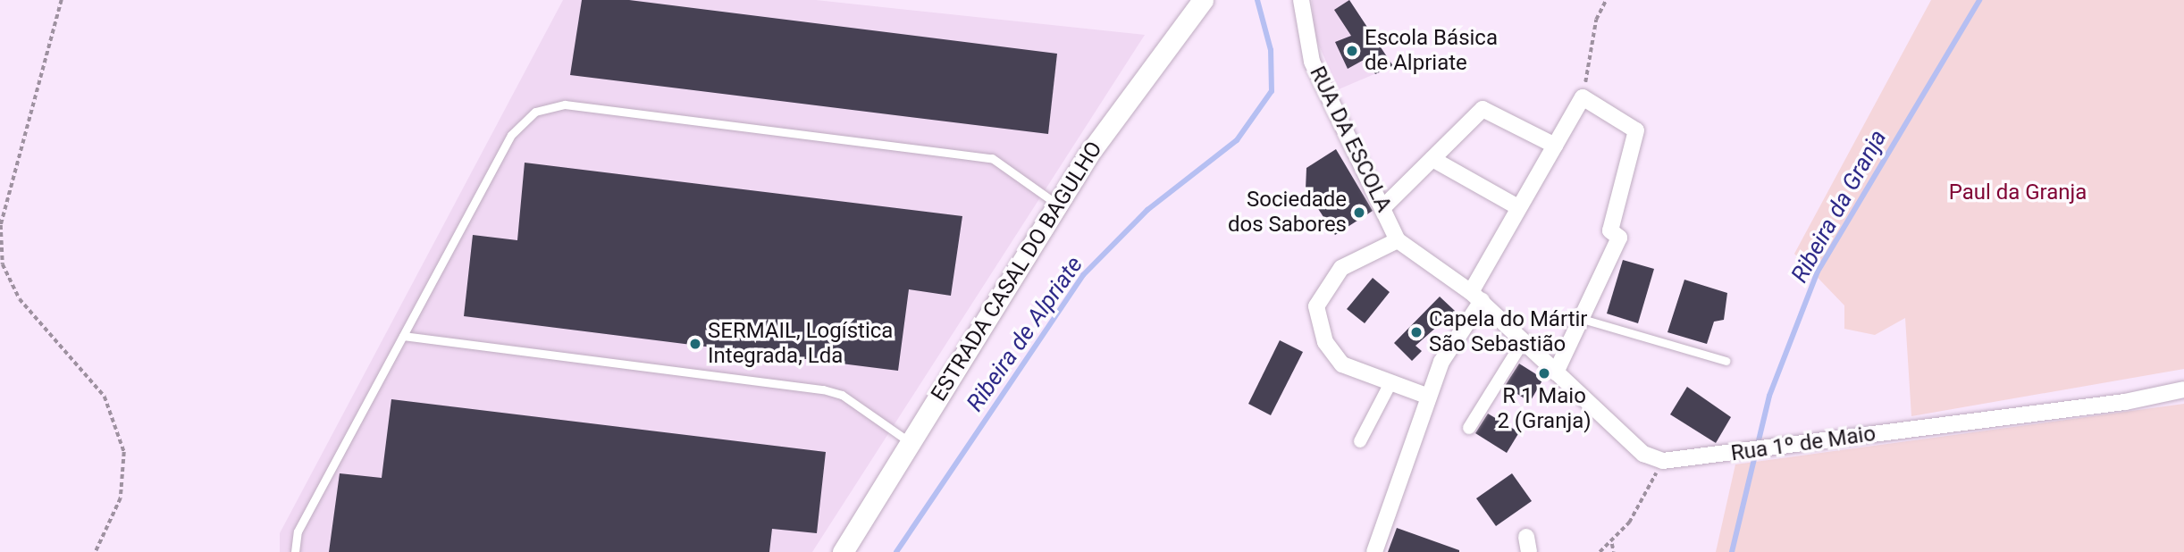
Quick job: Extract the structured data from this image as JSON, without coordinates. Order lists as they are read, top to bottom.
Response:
{
  "streets": {
    "street": ["RUA DA ESCOLA", "ESTRADA CASAL DO BAGULHO", "Rua 1º de Maio"]
  },
  "water": ["Ribeira da Granja", "Ribeira de Alpriate"],
  "parks": ["Paul da Granja"],
  "places": [
    "Escola Básica de Alpriate",
    "Sociedade dos Sabores",
    "Capela do Mártir São Sebastião",
    "SERMAIL, Logística Integrada, Lda",
    "R 1 Maio 2 (Granja)"
  ]
}
